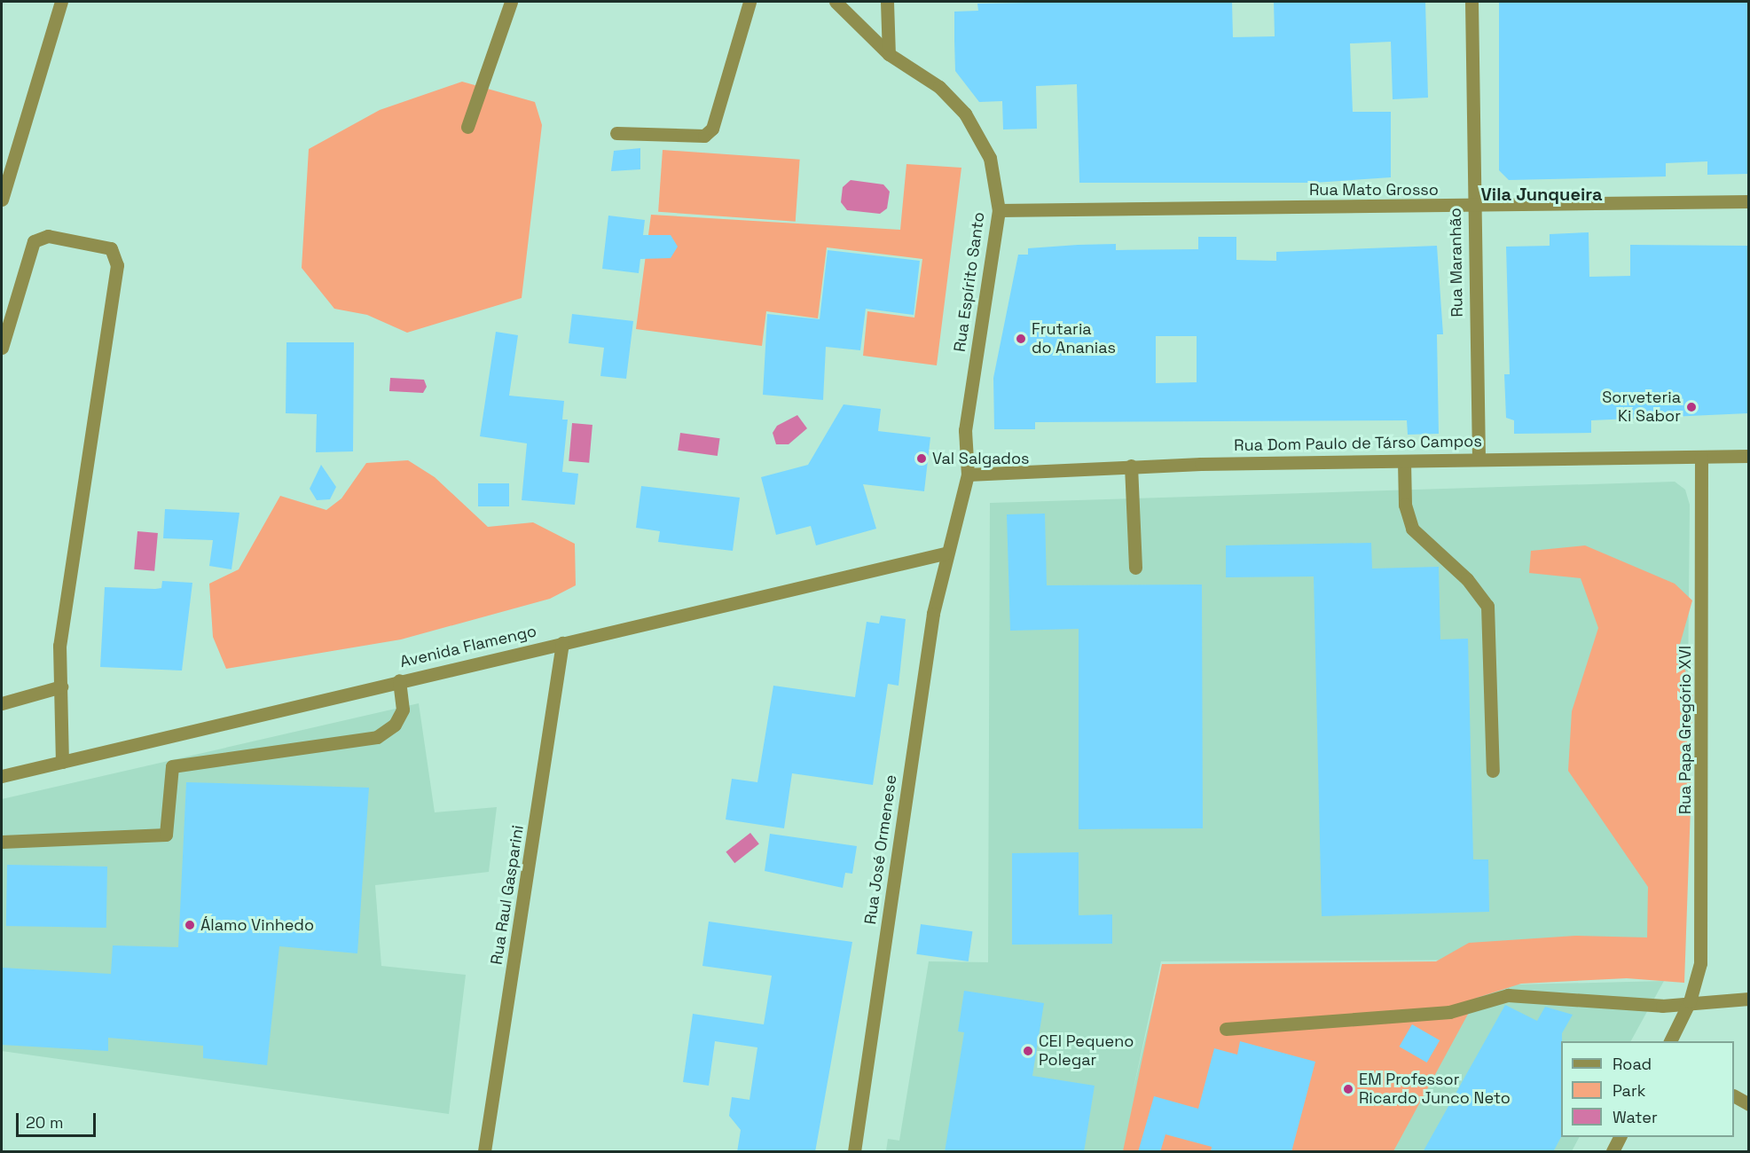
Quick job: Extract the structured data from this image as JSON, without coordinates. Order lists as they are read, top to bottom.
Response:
{
  "streets": {
    "street": [
      "Rua Mato Grosso",
      "Rua Maranhão",
      "Rua Espírito Santo",
      "Rua Dom Paulo de Társo Campos",
      "Avenida Flamengo",
      "Rua Papa Gregório XVI",
      "Rua José Ormenese",
      "Rua Raul Gasparini"
    ]
  },
  "crossings": [
    ["Rua Mato Grosso", "Rua Maranhão"],
    ["Rua Mato Grosso", "Rua Espírito Santo"],
    ["Rua Maranhão", "Rua Dom Paulo de Társo Campos"],
    ["Rua Espírito Santo", "Rua Dom Paulo de Társo Campos"],
    ["Rua Espírito Santo", "Avenida Flamengo"],
    ["Rua Espírito Santo", "Rua José Ormenese"],
    ["Rua Dom Paulo de Társo Campos", "Rua Papa Gregório XVI"],
    ["Avenida Flamengo", "Rua José Ormenese"],
    ["Avenida Flamengo", "Rua Raul Gasparini"]
  ],
  "districts": ["Vila Junqueira"],
  "places": [
    "Frutaria do Ananias",
    "Sorveteria Ki Sabor",
    "Val Salgados",
    "Álamo Vinhedo",
    "CEI Pequeno Polegar",
    "EM Professor Ricardo Junco Neto"
  ],
  "legend": ["Road", "Park", "Water"],
  "scale_bar": "20 m"
}
